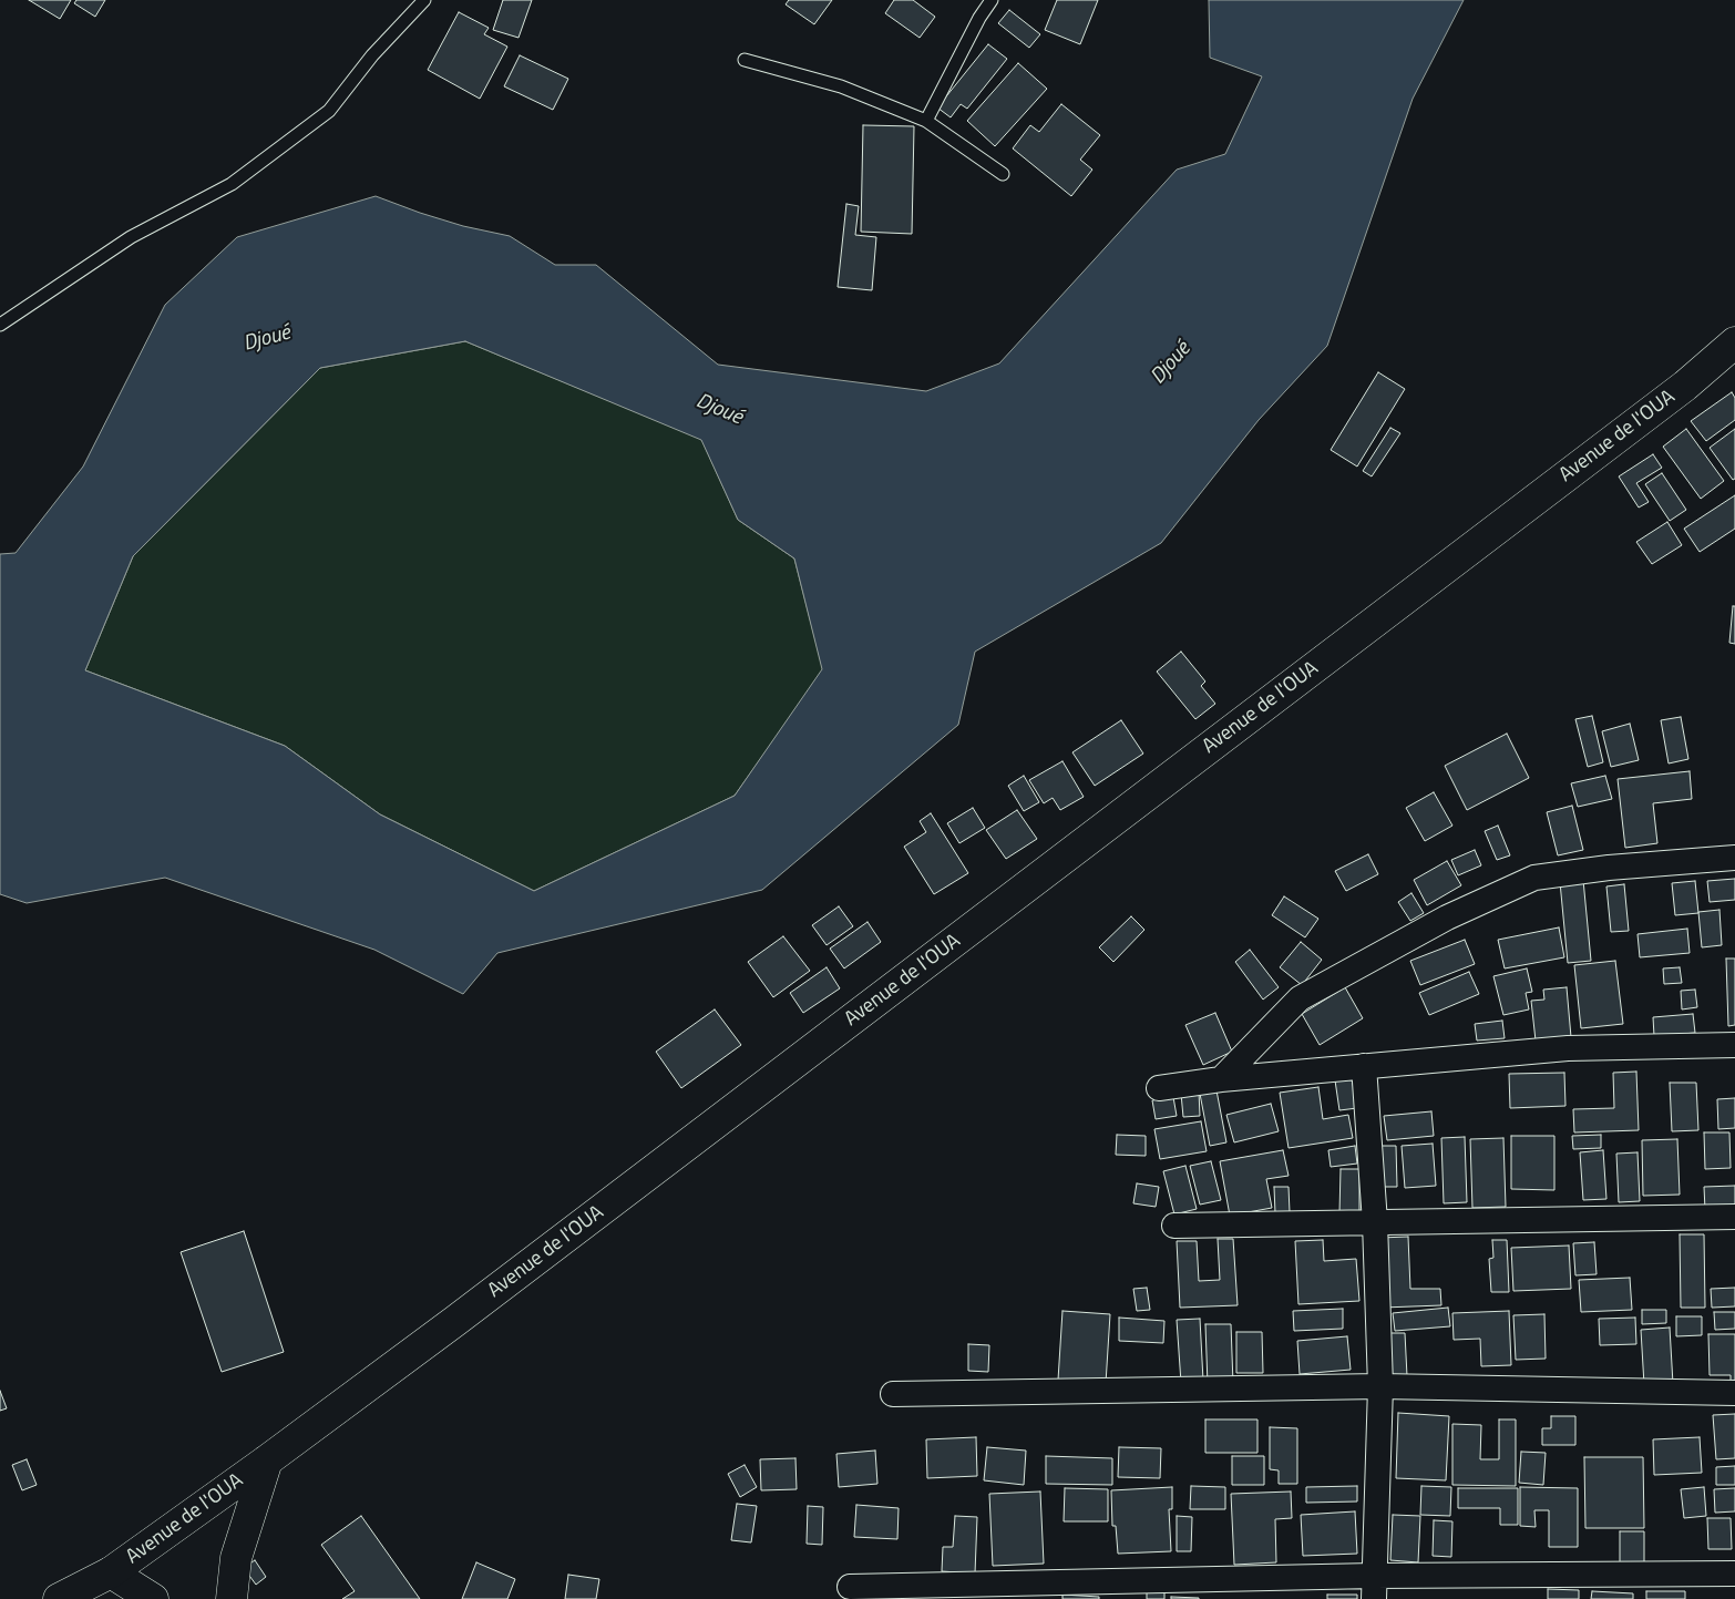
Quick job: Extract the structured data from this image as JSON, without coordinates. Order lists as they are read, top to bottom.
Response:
{
  "streets": {
    "main road": ["Avenue de l'OUA"]
  },
  "water": ["Djoué"]
}
